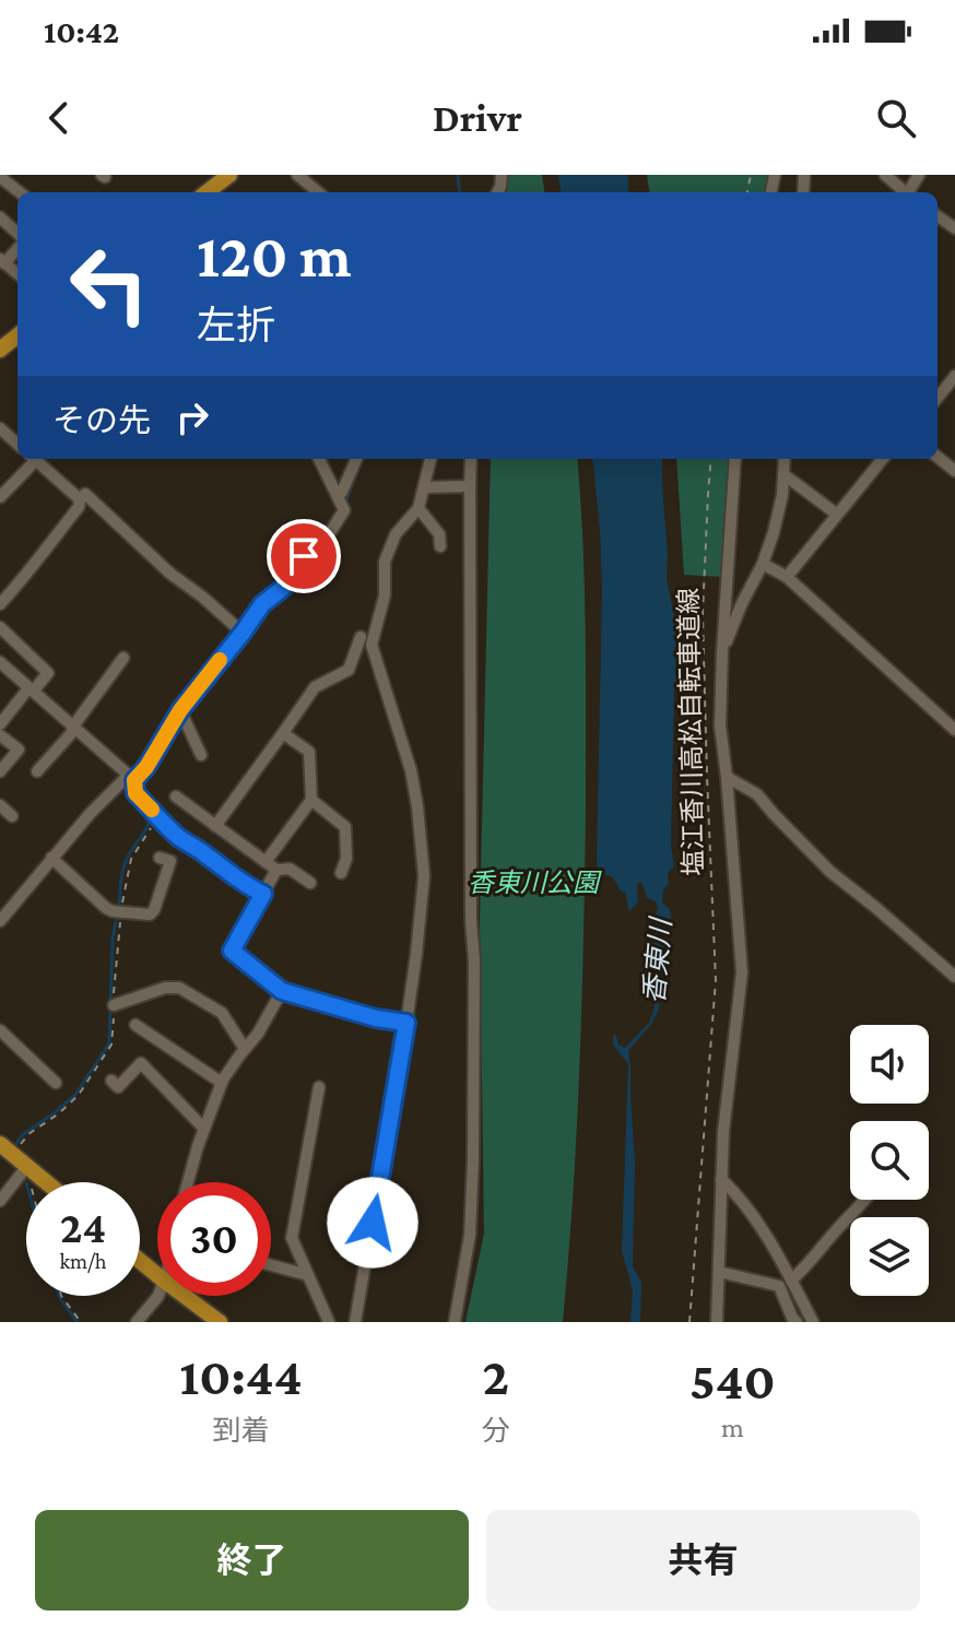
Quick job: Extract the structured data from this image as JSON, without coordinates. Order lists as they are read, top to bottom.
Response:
{
  "streets": {
    "path": ["塩江香川高松自転車道線"]
  },
  "water": ["香東川"],
  "parks": ["香東川公園"],
  "page": {
    "status": "10:42",
    "header": "Drivr",
    "turn": ["120 m", "左折"],
    "then": "その先",
    "speed": "24 km/h",
    "limit": "30",
    "eta": [
      "10:44",
      "到着",
      "2",
      "分",
      "540",
      "m"
    ],
    "buttons": ["終了", "共有"]
  }
}
